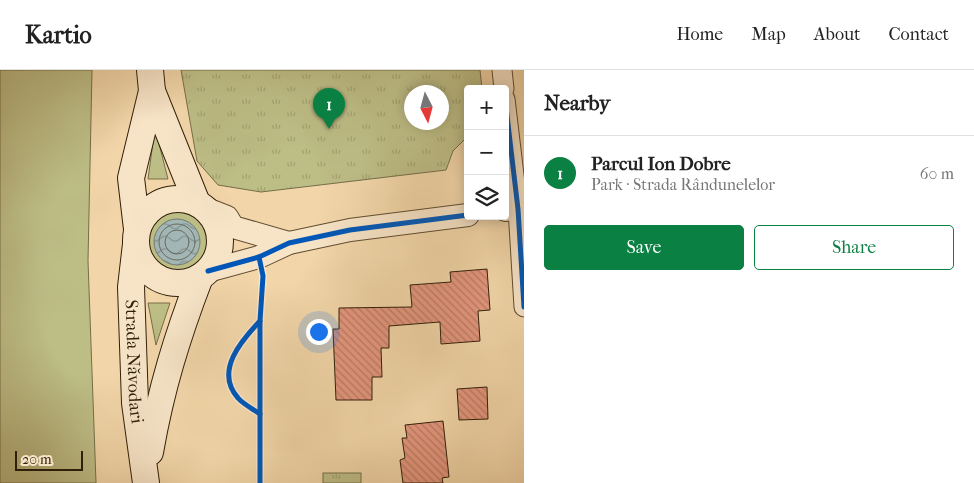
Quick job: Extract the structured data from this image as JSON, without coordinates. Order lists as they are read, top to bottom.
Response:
{
  "streets": {
    "main road": ["Strada Năvodari"]
  },
  "scale_bar": "20 m",
  "north": "bottom",
  "page": {
    "header": "Kartio",
    "nav": [
      "Home",
      "Map",
      "About",
      "Contact"
    ],
    "heading": "Nearby",
    "map_buttons": ["+", "−"],
    "pins": "1",
    "list": [
      {
        "mark": "1",
        "name": "Parcul Ion Dobre",
        "note": "Park · Strada Rândunelelor",
        "value": "60 m"
      }
    ],
    "buttons": ["Save", "Share"],
    "scale": "20 m"
  }
}
